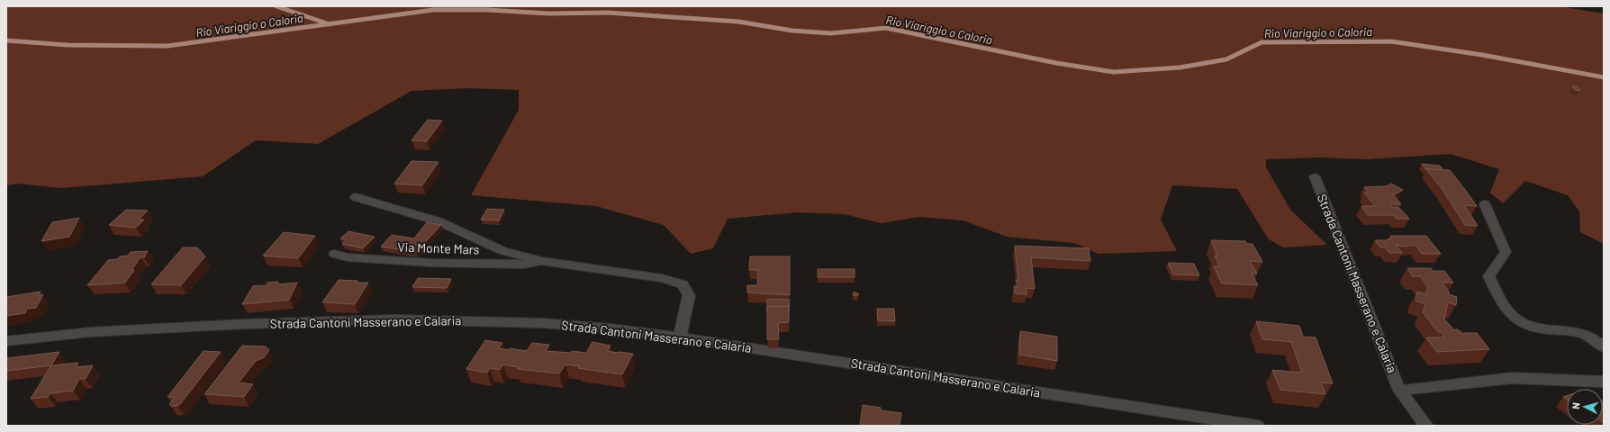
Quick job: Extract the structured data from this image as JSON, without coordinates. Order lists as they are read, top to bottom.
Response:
{
  "streets": {
    "street": ["Via Monte Mars", "Strada Cantoni Masserano e Calaria"]
  },
  "crossings": [
    ["Via Monte Mars", "Strada Cantoni Masserano e Calaria"]
  ],
  "water": ["Rio Viariggio o Caloria"],
  "north": "left"
}
